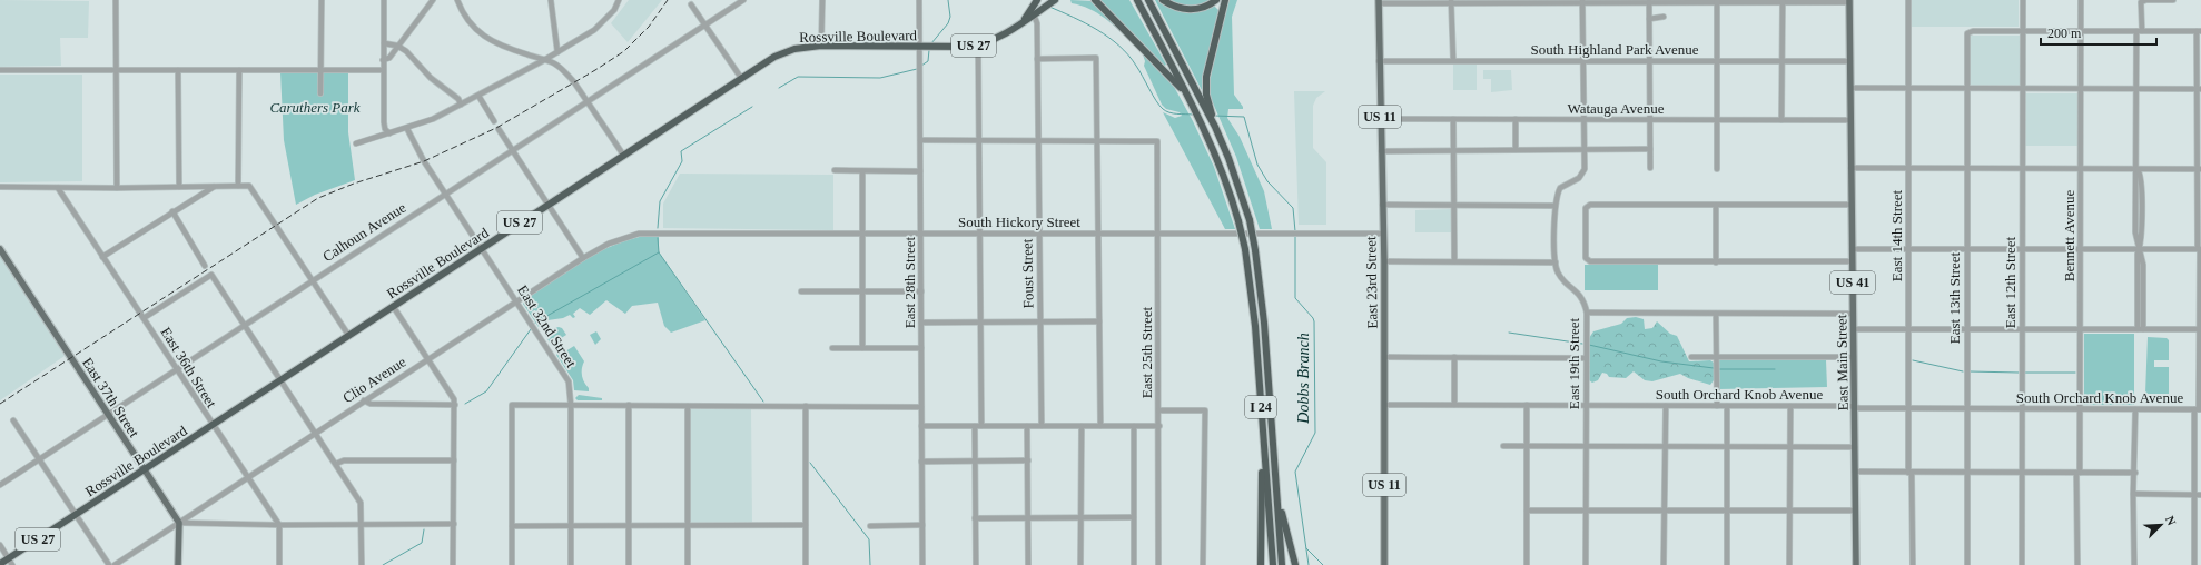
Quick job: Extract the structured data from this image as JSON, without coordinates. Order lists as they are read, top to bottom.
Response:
{
  "streets": {
    "highway": ["Rossville Boulevard", "US 27", "I 24"],
    "main road": [
      "US 11",
      "East 23rd Street",
      "US 41",
      "East Main Street",
      "East 37th Street"
    ],
    "street": [
      "South Highland Park Avenue",
      "Watauga Avenue",
      "South Hickory Street",
      "Calhoun Avenue",
      "East 14th Street",
      "Bennett Avenue",
      "Foust Street",
      "East 28th Street",
      "East 12th Street",
      "East 13th Street",
      "East 32nd Street",
      "East 25th Street",
      "East 19th Street",
      "East 36th Street",
      "Clio Avenue",
      "South Orchard Knob Avenue"
    ]
  },
  "crossings": [
    ["Rossville Boulevard", "US 27"],
    ["Rossville Boulevard", "Foust Street"],
    ["Rossville Boulevard", "East 28th Street"],
    ["Rossville Boulevard", "East 32nd Street"],
    ["Rossville Boulevard", "East 36th Street"],
    ["Rossville Boulevard", "East 37th Street"],
    ["South Highland Park Avenue", "East 23rd Street"],
    ["South Highland Park Avenue", "East Main Street"],
    ["South Highland Park Avenue", "East 19th Street"],
    ["Watauga Avenue", "East 23rd Street"],
    ["Watauga Avenue", "East Main Street"],
    ["Watauga Avenue", "East 19th Street"],
    ["South Hickory Street", "Foust Street"],
    ["South Hickory Street", "East 28th Street"],
    ["South Hickory Street", "East 23rd Street"],
    ["South Hickory Street", "East 25th Street"],
    ["South Hickory Street", "Clio Avenue"],
    ["Calhoun Avenue", "East 32nd Street"],
    ["Calhoun Avenue", "East 36th Street"],
    ["Calhoun Avenue", "East 37th Street"],
    ["East 14th Street", "South Orchard Knob Avenue"],
    ["Bennett Avenue", "South Orchard Knob Avenue"],
    ["East 23rd Street", "South Orchard Knob Avenue"],
    ["East 12th Street", "East 13th Street"],
    ["East 12th Street", "South Orchard Knob Avenue"],
    ["East 13th Street", "South Orchard Knob Avenue"],
    ["East 32nd Street", "Clio Avenue"],
    ["East Main Street", "South Orchard Knob Avenue"],
    ["East 19th Street", "South Orchard Knob Avenue"],
    ["East 36th Street", "Clio Avenue"],
    ["Clio Avenue", "East 37th Street"]
  ],
  "water": ["Dobbs Branch"],
  "parks": ["Caruthers Park"],
  "scale_bar": "200 m",
  "north": "top right"
}
